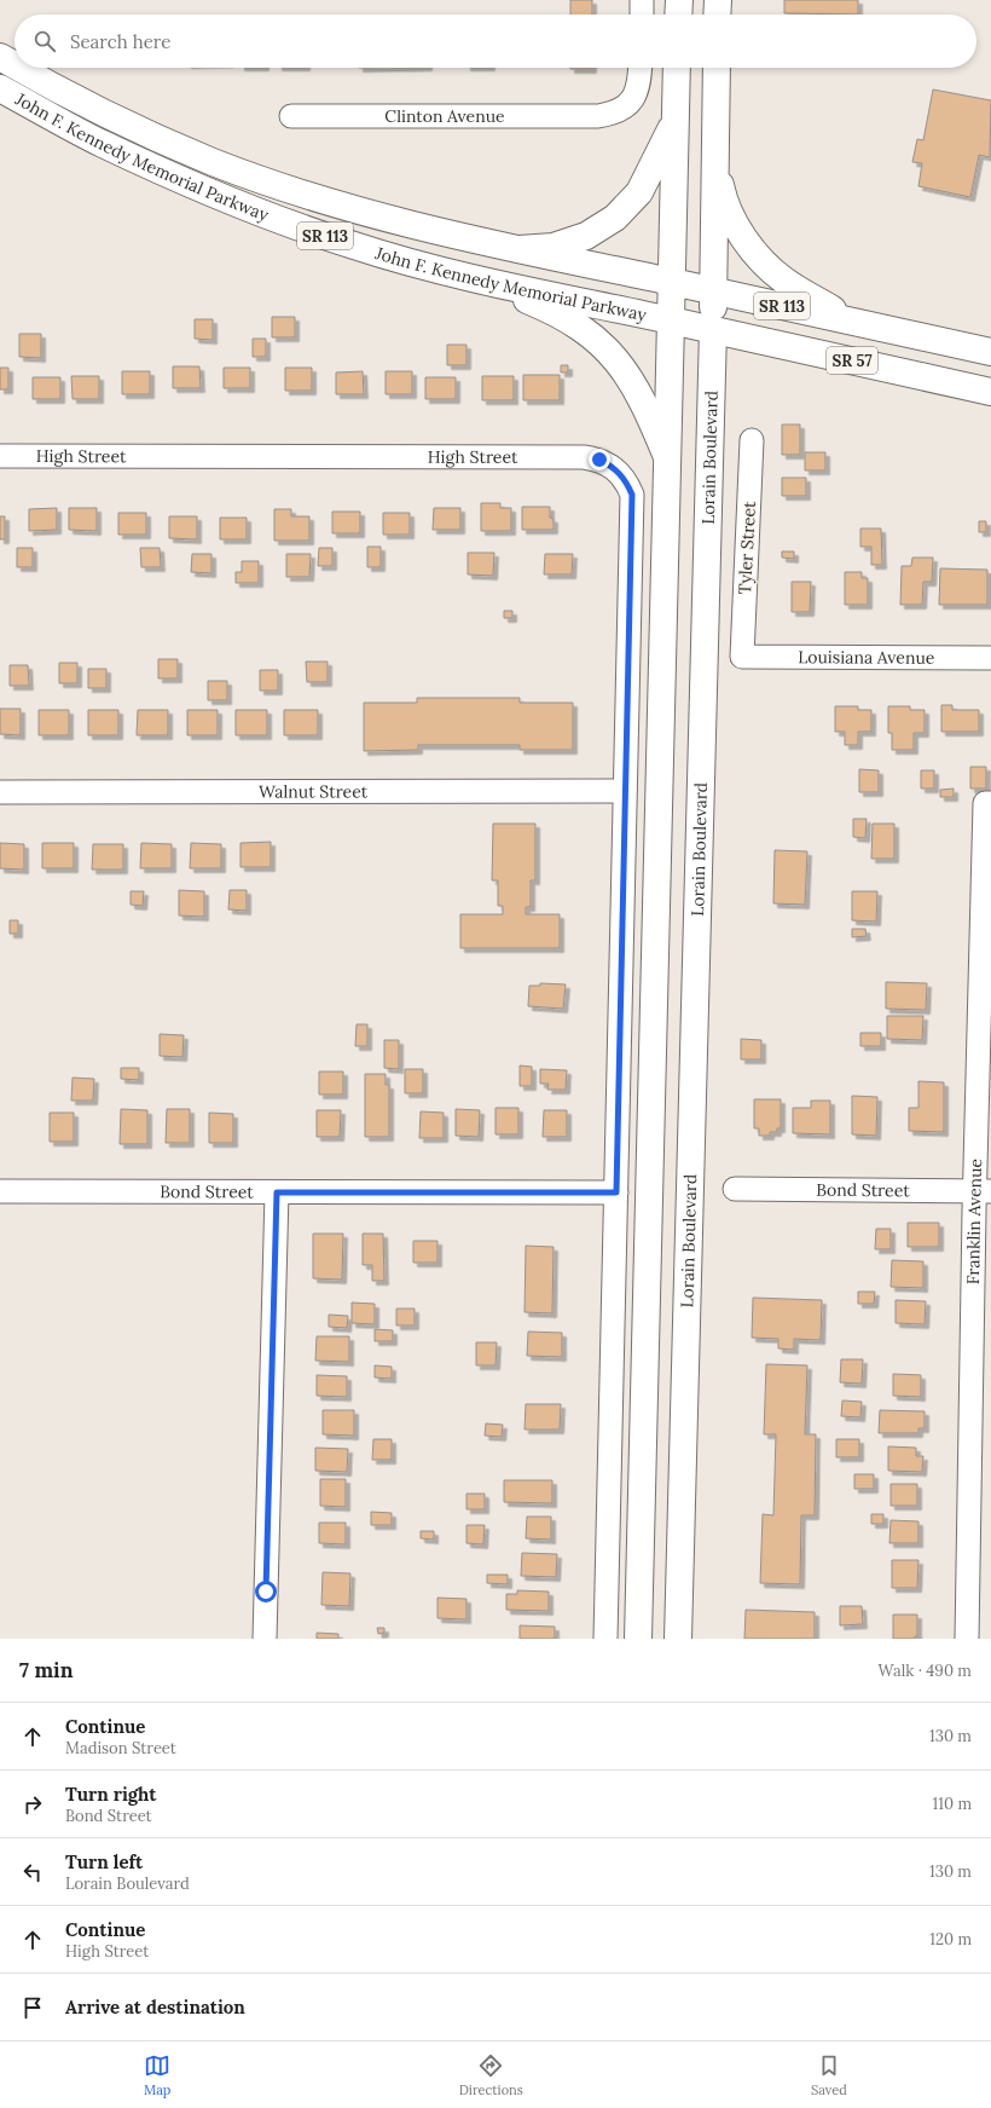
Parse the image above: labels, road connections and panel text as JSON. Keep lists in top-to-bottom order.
{
  "streets": {
    "main road": [
      "John F. Kennedy Memorial Parkway",
      "SR 113",
      "SR 57",
      "Lorain Boulevard"
    ],
    "street": [
      "Clinton Avenue",
      "High Street",
      "Tyler Street",
      "Louisiana Avenue",
      "Walnut Street",
      "Bond Street",
      "Franklin Avenue"
    ]
  },
  "crossings": [
    ["John F. Kennedy Memorial Parkway", "SR 57"],
    ["John F. Kennedy Memorial Parkway", "Lorain Boulevard"],
    ["SR 57", "Lorain Boulevard"],
    ["High Street", "Walnut Street"],
    ["Tyler Street", "Louisiana Avenue"],
    ["Bond Street", "Franklin Avenue"]
  ],
  "page": {
    "search": "Search here",
    "heading": ["7 min", "Walk · 490 m"],
    "list": [
      ["Continue", "Madison Street", "130 m"],
      ["Turn right", "Bond Street", "110 m"],
      ["Turn left", "Lorain Boulevard", "130 m"],
      ["Continue", "High Street", "120 m"],
      "Arrive at destination"
    ],
    "nav": ["Map", "Directions", "Saved"]
  }
}
